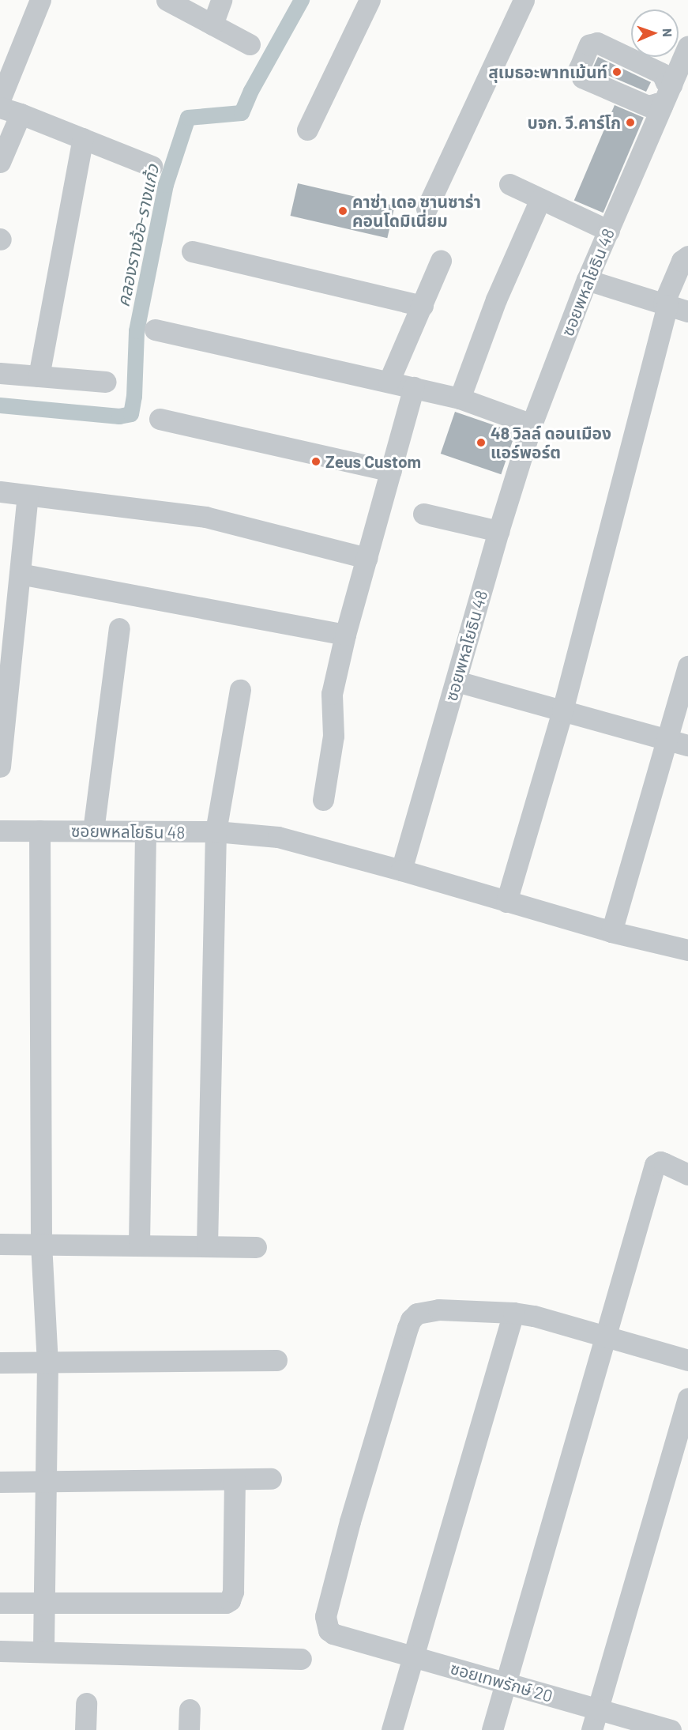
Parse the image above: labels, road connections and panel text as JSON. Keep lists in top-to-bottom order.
{
  "streets": {
    "street": ["ซอยพหลโยธิน 48", "ซอยเทพรักษ์ 20"]
  },
  "water": ["คลองรางอ้อ-รางแก้ว"],
  "places": [
    "สุเมธอะพาทเม้นท์",
    "บจก. วี.คาร์โก",
    "คาซ่า เดอ ซานซาร่า คอนโดมิเนี่ยม",
    "48 วิลล์ ดอนเมือง แอร์พอร์ต",
    "Zeus Custom"
  ],
  "north": "right"
}
